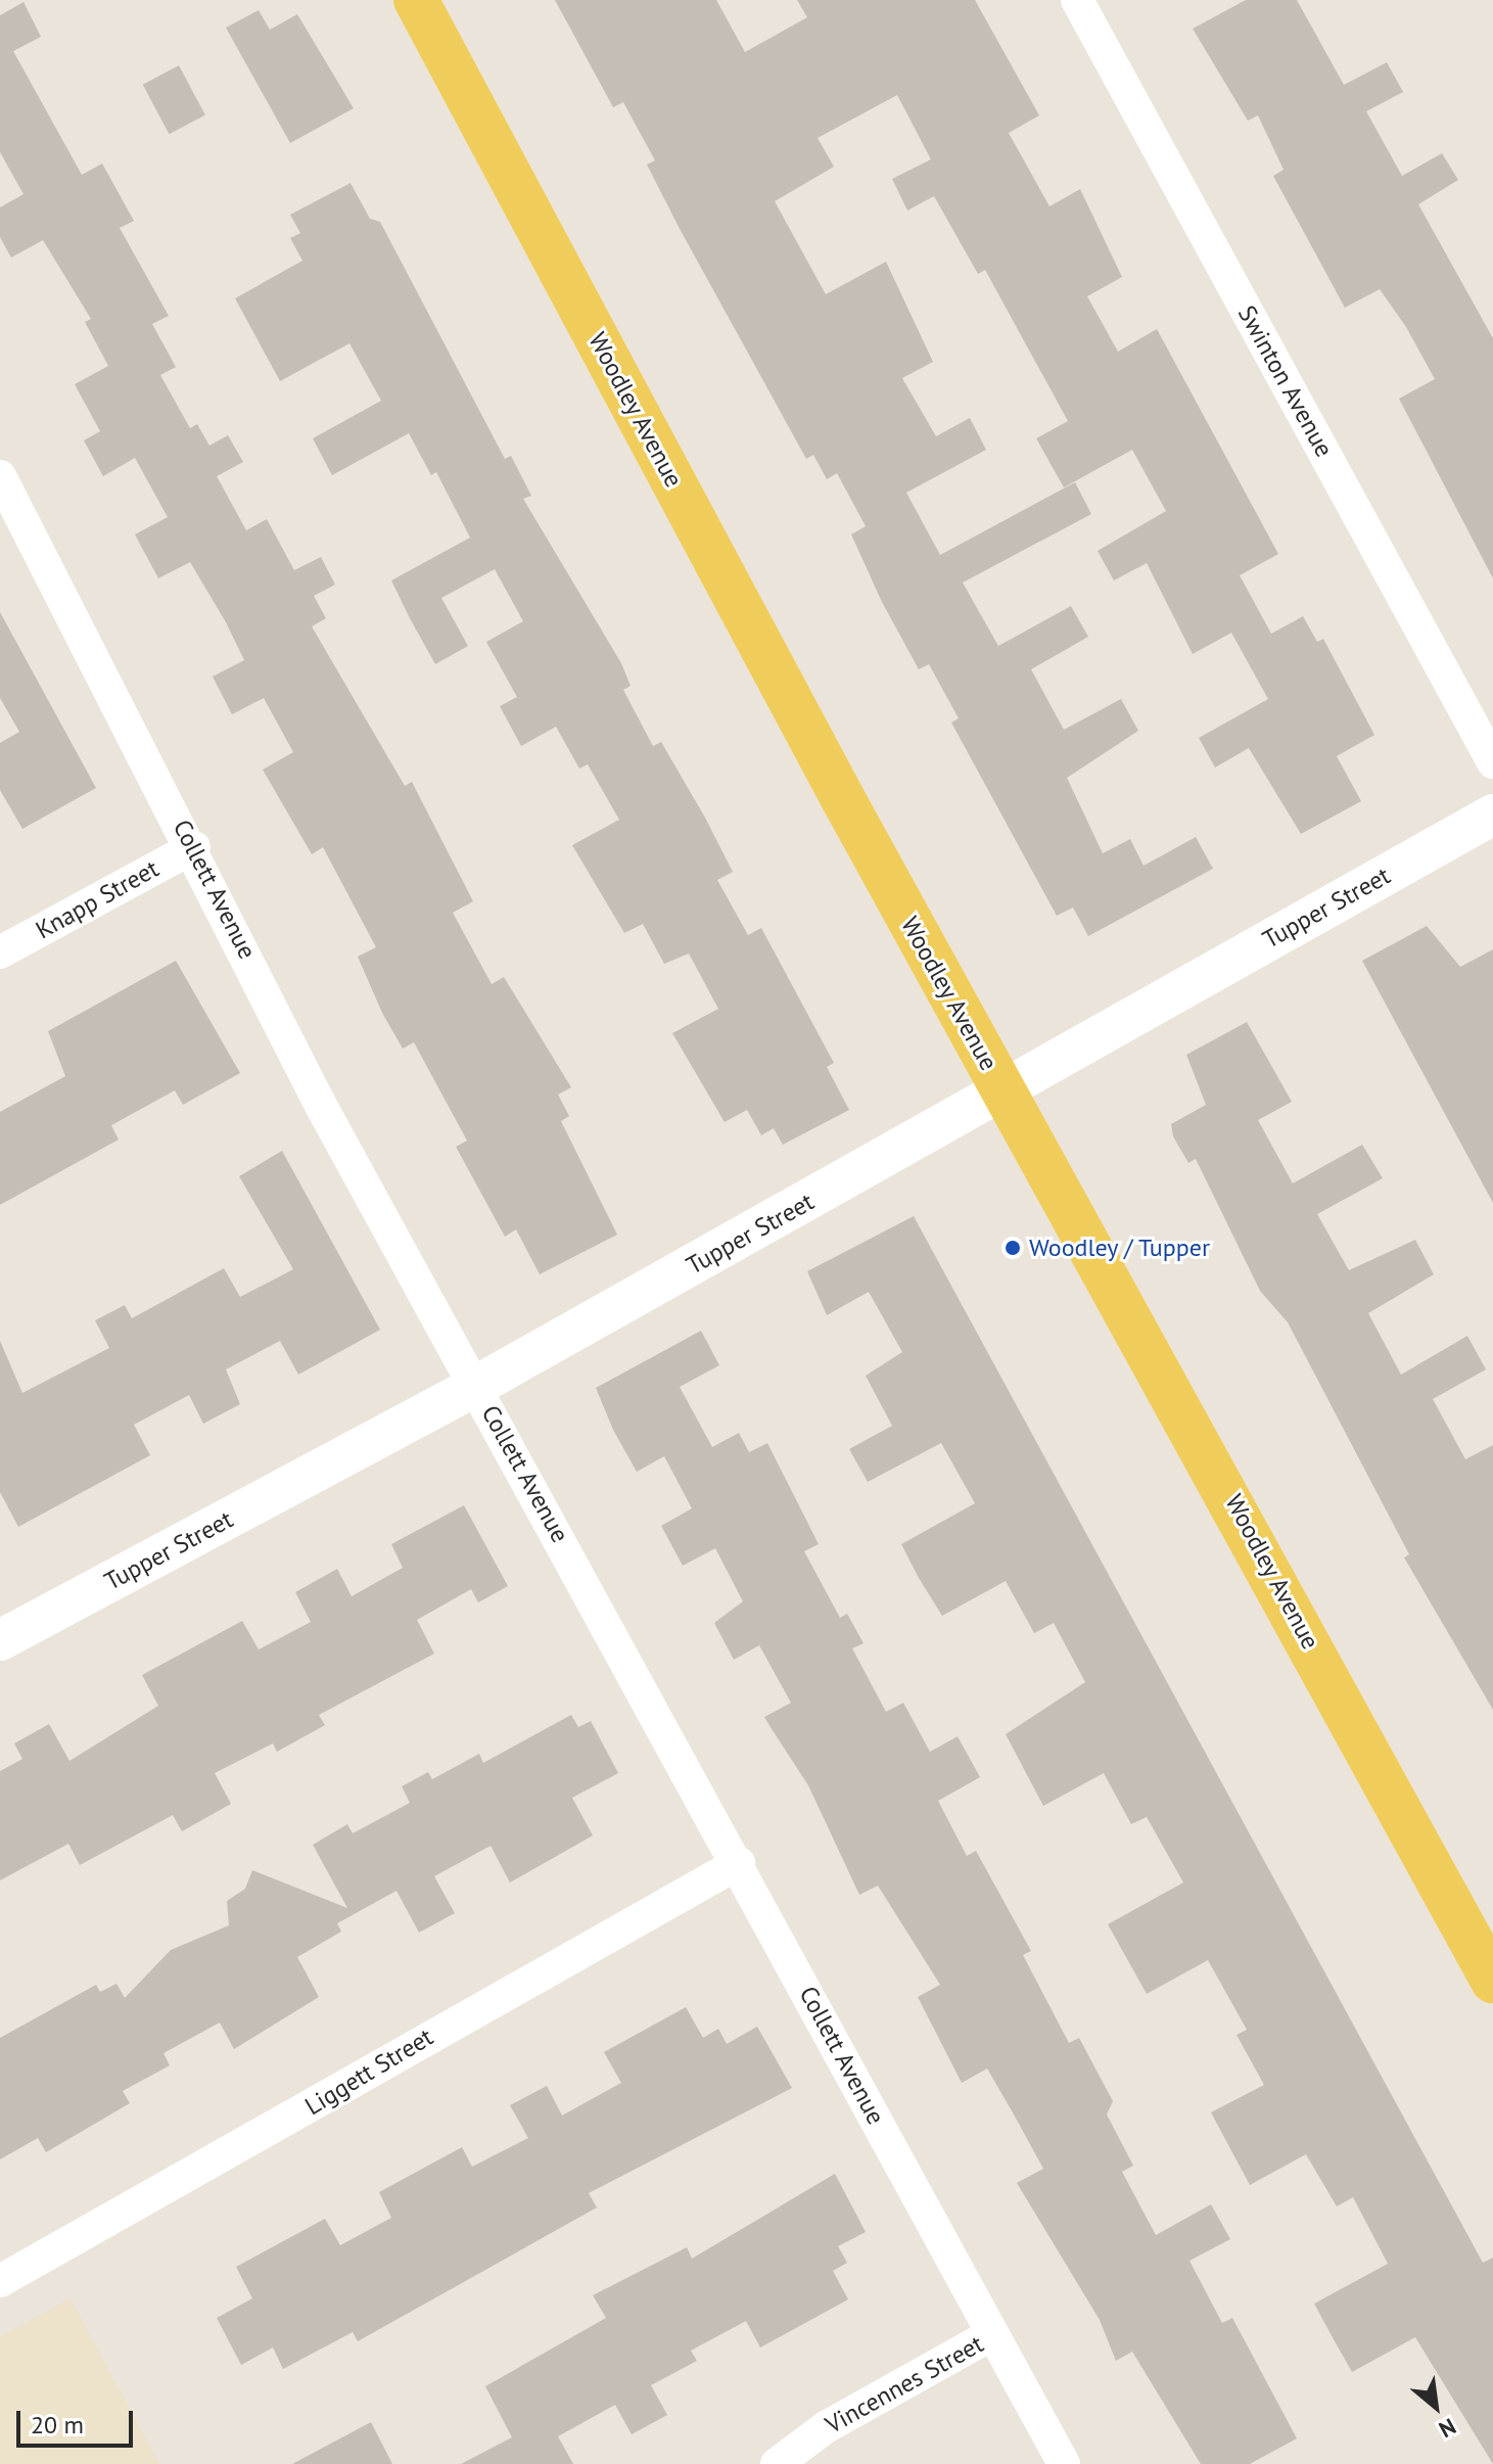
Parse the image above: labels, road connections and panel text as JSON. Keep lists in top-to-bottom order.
{
  "streets": {
    "main road": ["Woodley Avenue"],
    "street": [
      "Swinton Avenue",
      "Collett Avenue",
      "Knapp Street",
      "Tupper Street",
      "Liggett Street",
      "Vincennes Street"
    ]
  },
  "crossings": [
    ["Woodley Avenue", "Tupper Street"],
    ["Collett Avenue", "Knapp Street"],
    ["Collett Avenue", "Tupper Street"],
    ["Collett Avenue", "Liggett Street"],
    ["Collett Avenue", "Vincennes Street"]
  ],
  "places": ["Woodley / Tupper"],
  "scale_bar": "20 m",
  "north": "bottom right"
}
